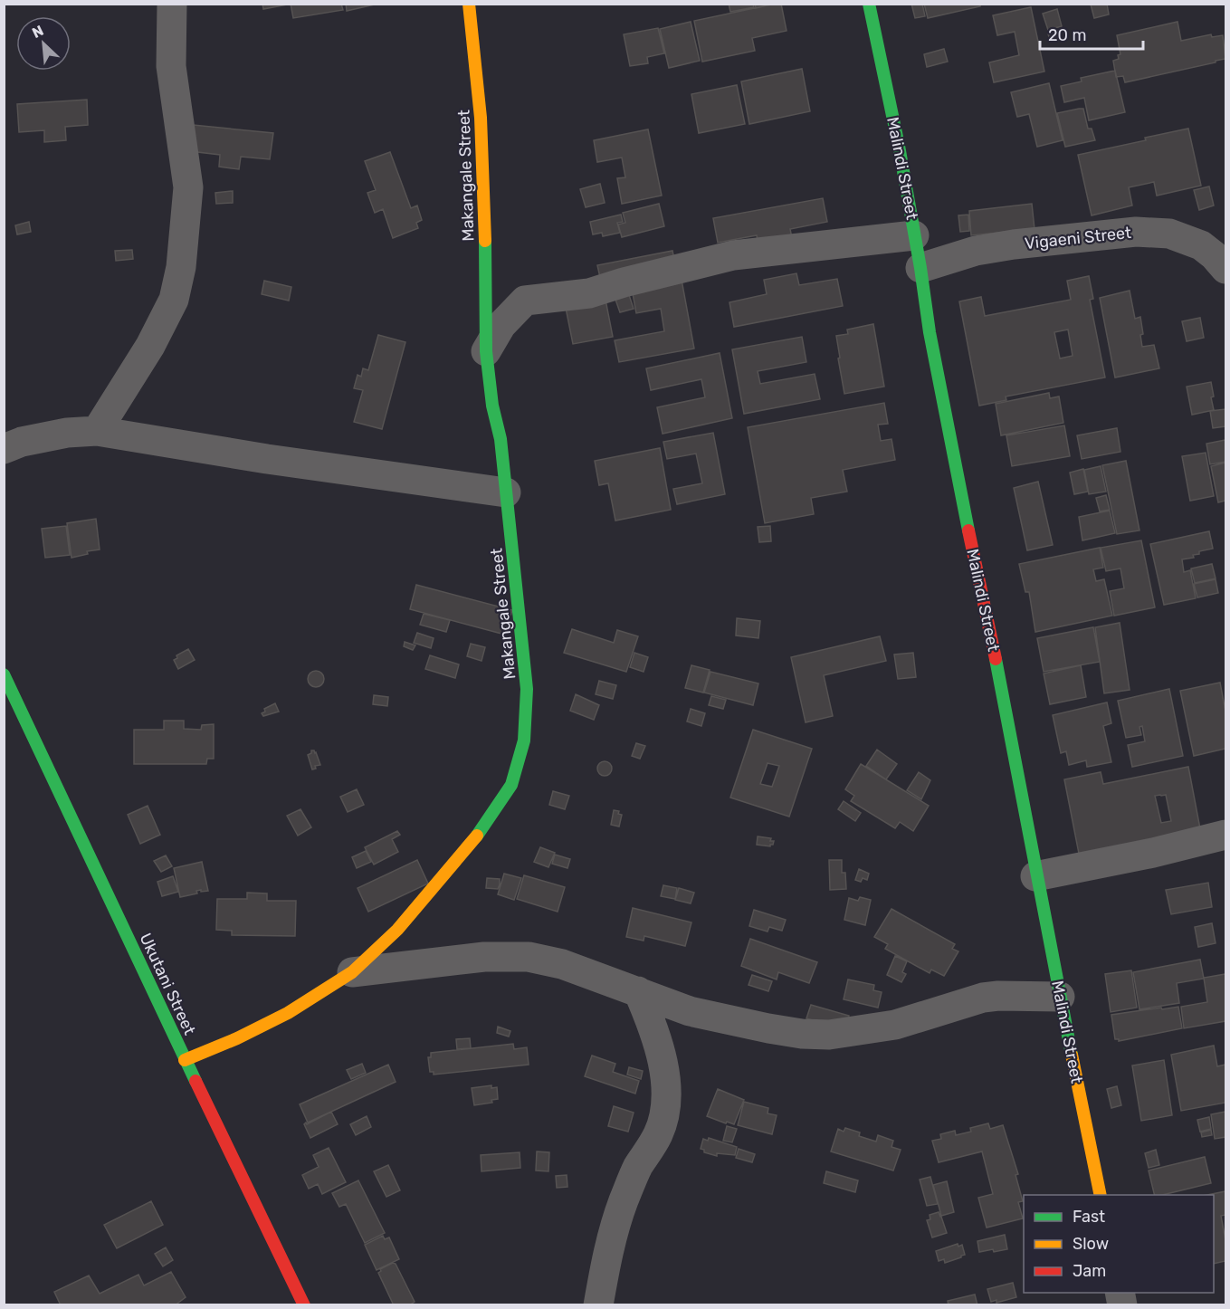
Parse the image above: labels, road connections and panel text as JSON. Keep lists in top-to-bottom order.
{
  "streets": {
    "street": [
      "Malindi Street",
      "Makangale Street",
      "Vigaeni Street",
      "Ukutani Street"
    ]
  },
  "crossings": [
    ["Malindi Street", "Vigaeni Street"],
    ["Makangale Street", "Ukutani Street"]
  ],
  "legend": ["Fast", "Slow", "Jam"],
  "scale_bar": "20 m",
  "north": "top left"
}
